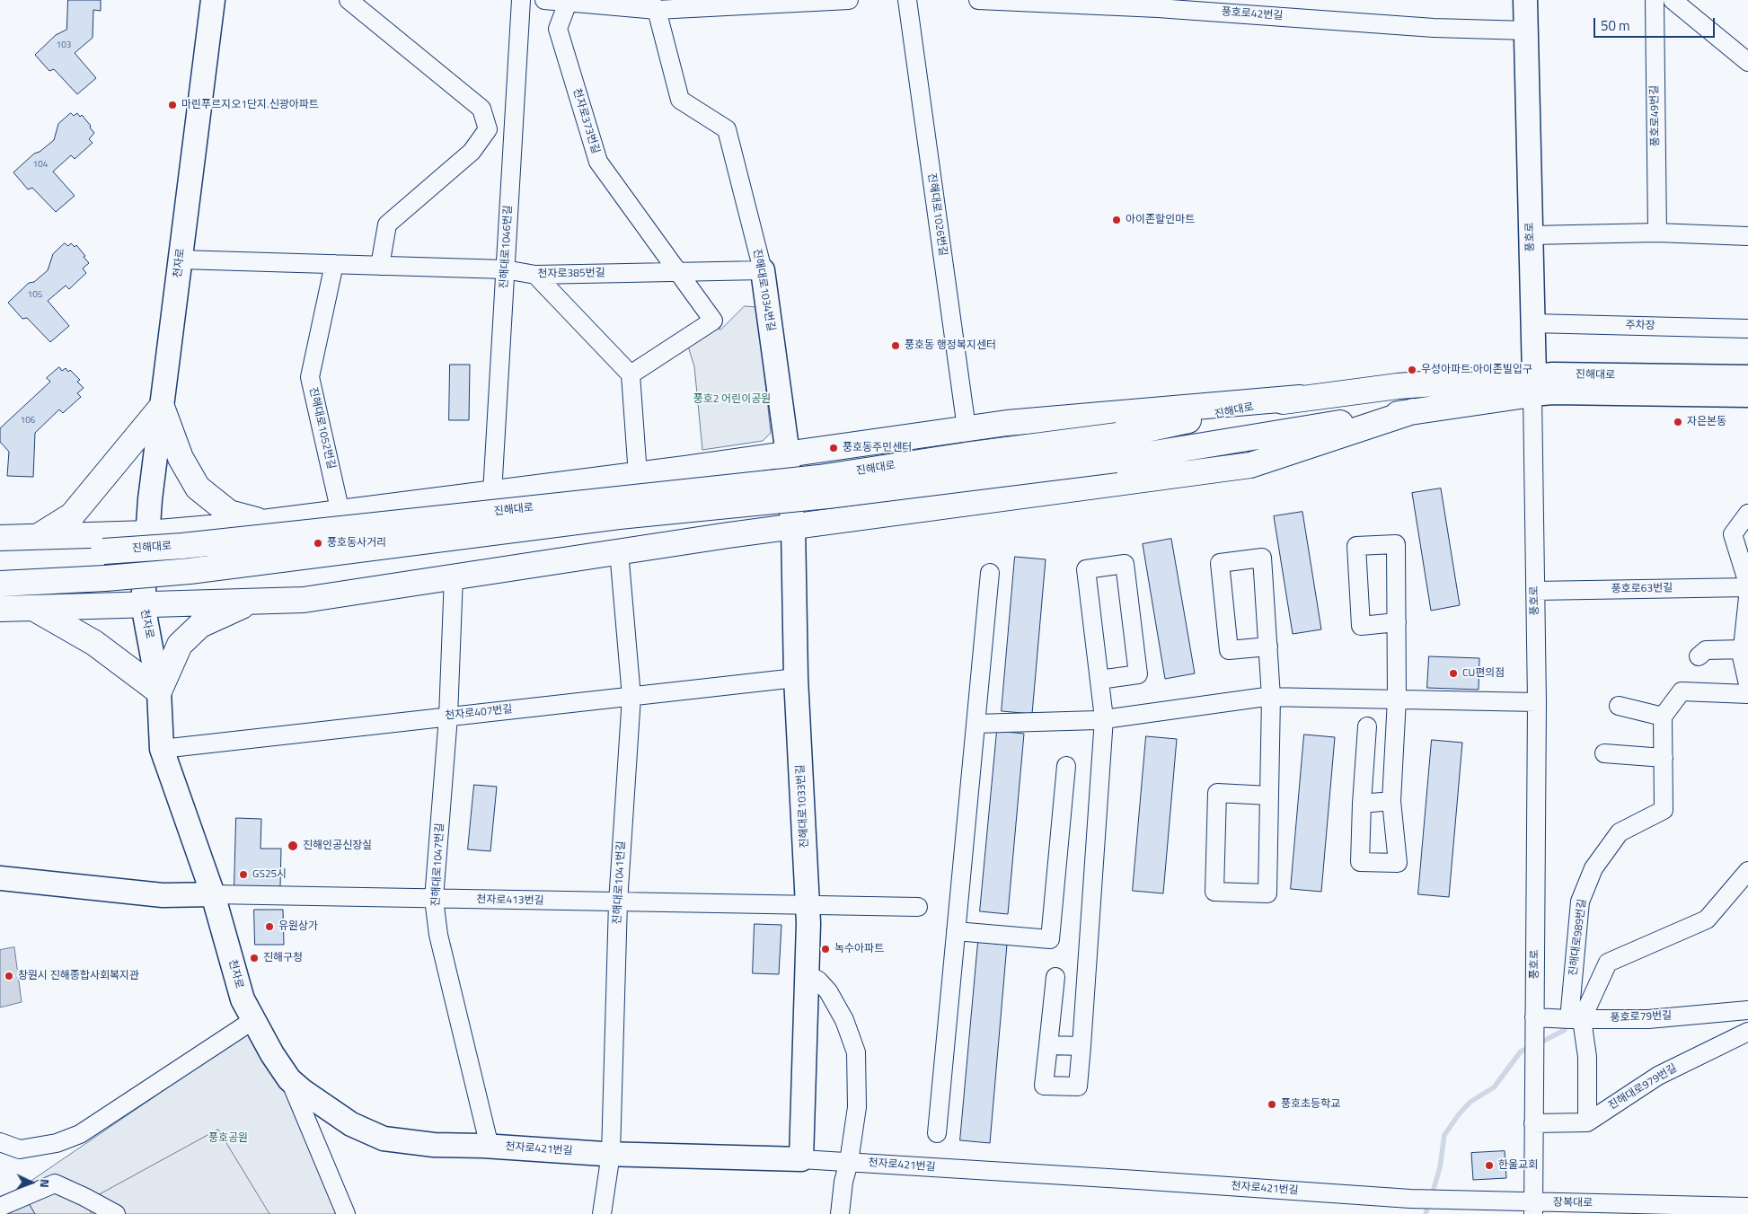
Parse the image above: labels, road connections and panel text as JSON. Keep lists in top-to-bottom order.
{
  "streets": {
    "highway": ["진해대로"],
    "main road": [
      "풍호로",
      "천자로",
      "진해대로1034번길",
      "진해대로1033번길",
      "천자로421번길"
    ],
    "street": [
      "풍호로42번길",
      "풍호로49번길",
      "천자로373번길",
      "진해대로1026번길",
      "진해대로1046번길",
      "천자로385번길",
      "주차장",
      "진해대로1052번길",
      "풍호로63번길",
      "천자로407번길",
      "진해대로1047번길",
      "진해대로1041번길",
      "천자로413번길",
      "진해대로989번길",
      "풍호로79번길",
      "진해대로979번길",
      "장복대로"
    ]
  },
  "crossings": [
    ["풍호로42번길", "풍호로"],
    ["천자로373번길", "천자로385번길"],
    ["풍호로", "주차장"],
    ["풍호로", "진해대로"],
    ["풍호로", "풍호로63번길"],
    ["풍호로", "풍호로79번길"],
    ["풍호로", "천자로421번길"],
    ["풍호로", "장복대로"],
    ["진해대로1046번길", "천자로385번길"],
    ["천자로", "천자로385번길"],
    ["천자로", "천자로407번길"],
    ["천자로", "천자로413번길"],
    ["천자로", "천자로421번길"],
    ["천자로385번길", "진해대로1034번길"],
    ["천자로385번길", "진해대로1052번길"],
    ["진해대로1034번길", "진해대로1033번길"],
    ["천자로407번길", "진해대로1033번길"],
    ["천자로407번길", "진해대로1047번길"],
    ["천자로407번길", "진해대로1041번길"],
    ["진해대로1033번길", "천자로413번길"],
    ["진해대로1033번길", "천자로421번길"],
    ["진해대로1047번길", "천자로413번길"],
    ["진해대로1047번길", "천자로421번길"],
    ["진해대로1041번길", "천자로413번길"],
    ["진해대로1041번길", "천자로421번길"],
    ["진해대로989번길", "풍호로79번길"],
    ["천자로421번길", "장복대로"]
  ],
  "parks": ["풍호2 어린이공원", "풍호공원"],
  "places": [
    "마린푸르지오1단지.신광아파트",
    "아이존할인마트",
    "풍호동 행정복지센터",
    "우성아파트.아이존빌입구",
    "자은본동",
    "풍호동주민센터",
    "풍호동사거리",
    "CU편의점",
    "진해인공신장실",
    "GS25시",
    "유원상가",
    "녹수아파트",
    "진해구청",
    "창원시 진해종합사회복지관",
    "풍호초등학교",
    "한울교회"
  ],
  "house_numbers": [
    "103",
    "104",
    "105",
    "106"
  ],
  "scale_bar": "50 m",
  "north": "right"
}
